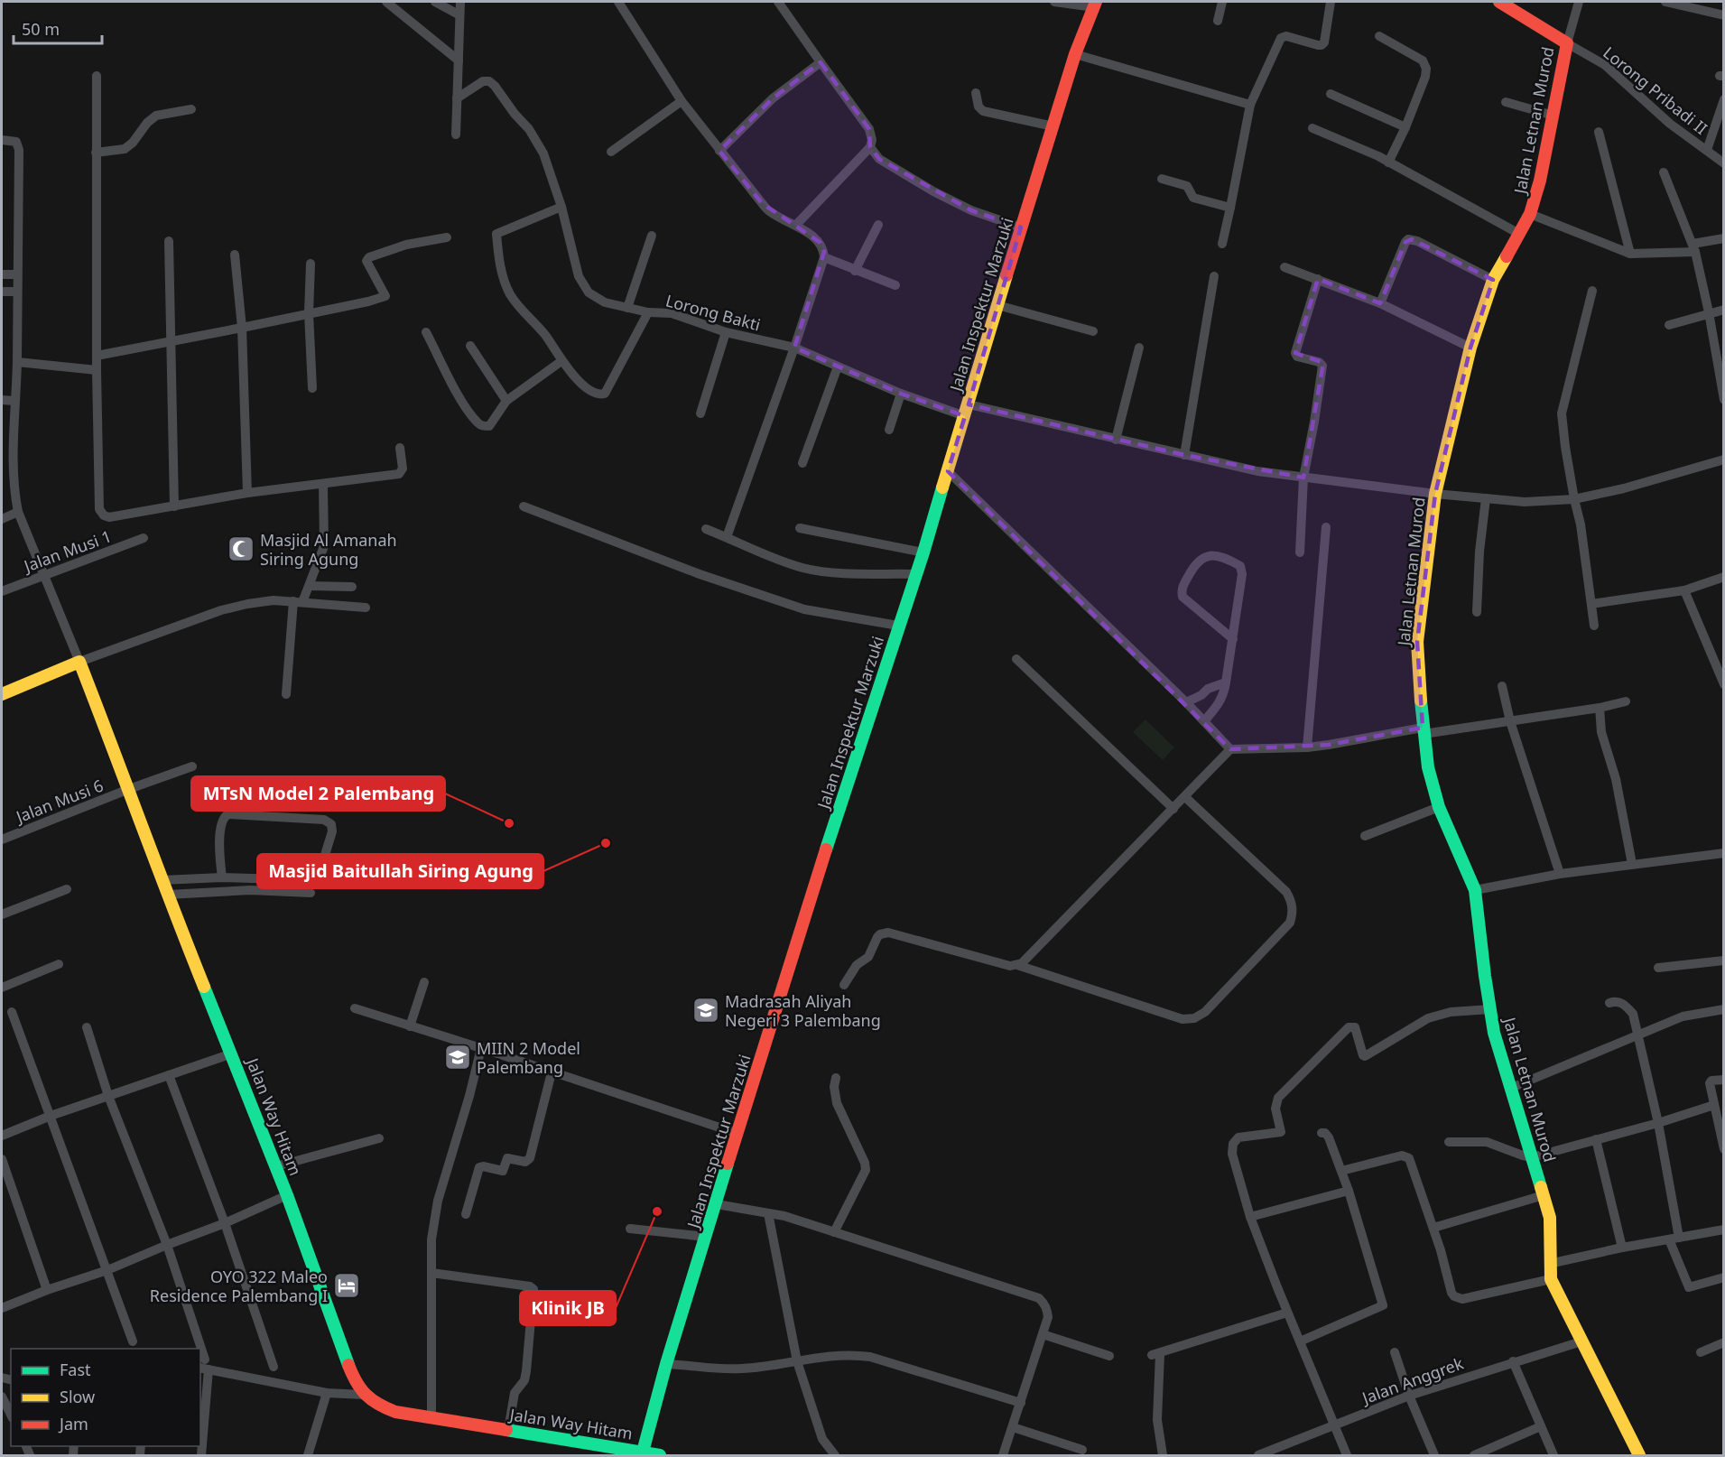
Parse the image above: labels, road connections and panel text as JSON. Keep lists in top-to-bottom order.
{
  "streets": {
    "street": [
      "Lorong Pribadi II",
      "Jalan Letnan Murod",
      "Jalan Inspektur Marzuki",
      "Lorong Bakti",
      "Jalan Musi 1",
      "Jalan Musi 6",
      "Jalan Way Hitam",
      "Jalan Anggrek"
    ]
  },
  "crossings": [
    ["Lorong Pribadi II", "Jalan Letnan Murod"],
    ["Jalan Letnan Murod", "Lorong Bakti"],
    ["Jalan Letnan Murod", "Jalan Anggrek"],
    ["Jalan Inspektur Marzuki", "Lorong Bakti"],
    ["Jalan Inspektur Marzuki", "Jalan Way Hitam"],
    ["Jalan Musi 6", "Jalan Way Hitam"]
  ],
  "places": {
    "mosque": ["Masjid Al Amanah Siring Agung"],
    "other": ["MTsN Model 2 Palembang", "Masjid Baitullah Siring Agung", "Klinik JB"],
    "school or university": ["Madrasah Aliyah Negeri 3 Palembang", "MIIN 2 Model Palembang"],
    "hotel": ["OYO 322 Maleo Residence Palembang I"]
  },
  "legend": ["Fast", "Slow", "Jam"],
  "scale_bar": "50 m"
}
